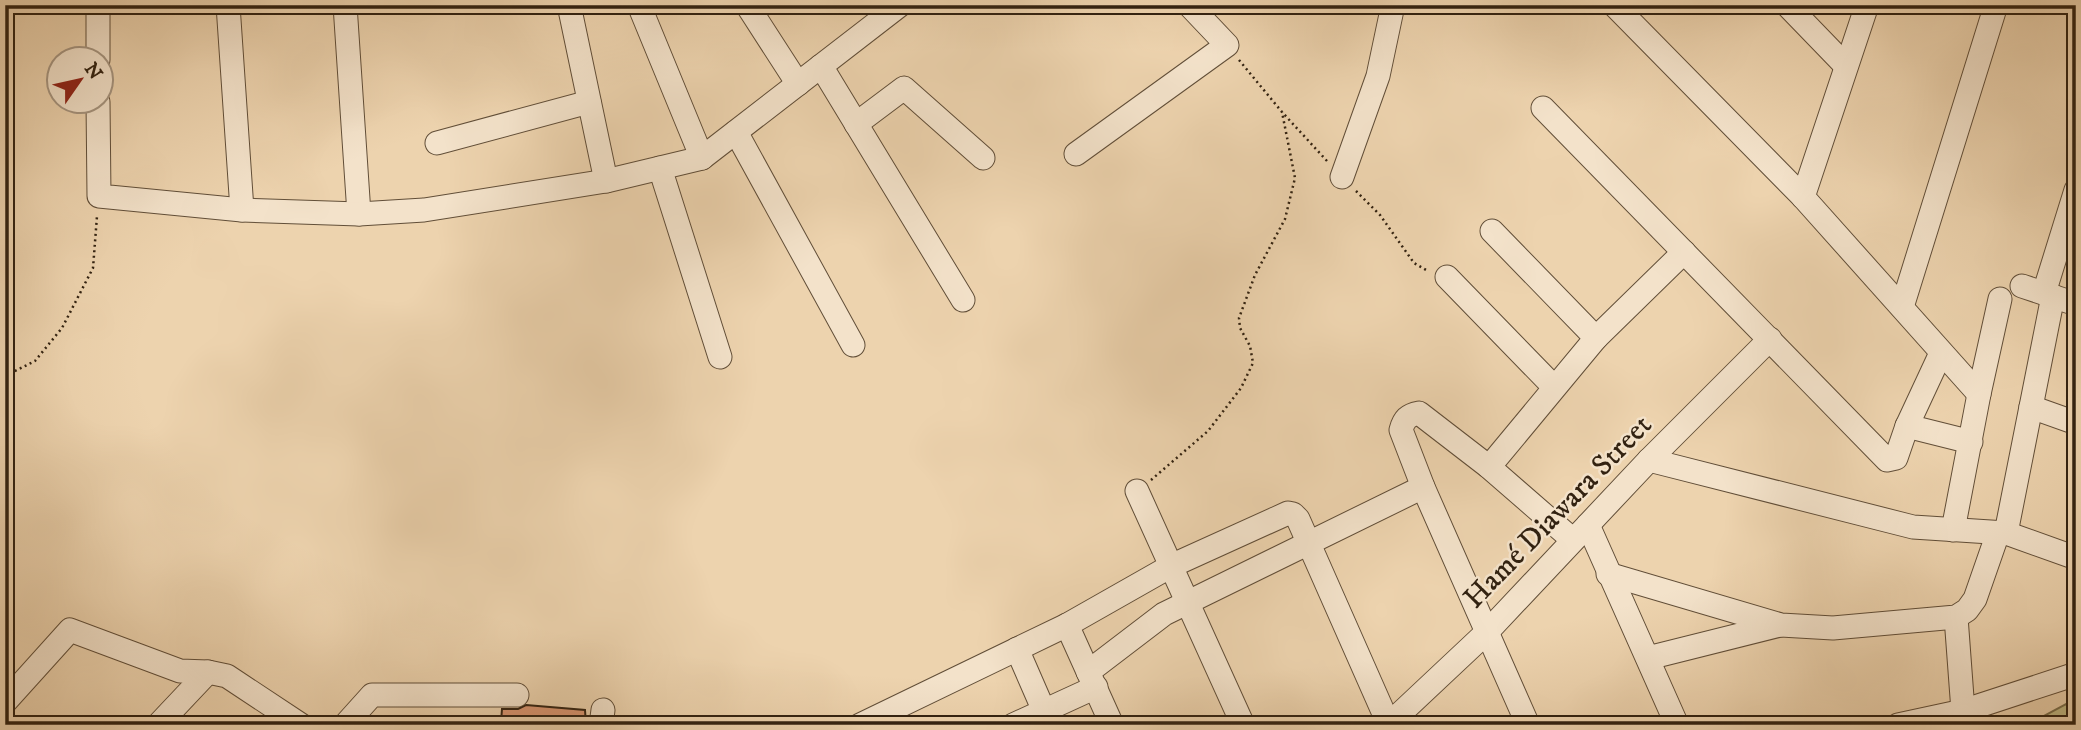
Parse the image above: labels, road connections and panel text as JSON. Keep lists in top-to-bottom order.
{
  "streets": {
    "street": ["Hamé Diawara Street"]
  },
  "north": "top right"
}
